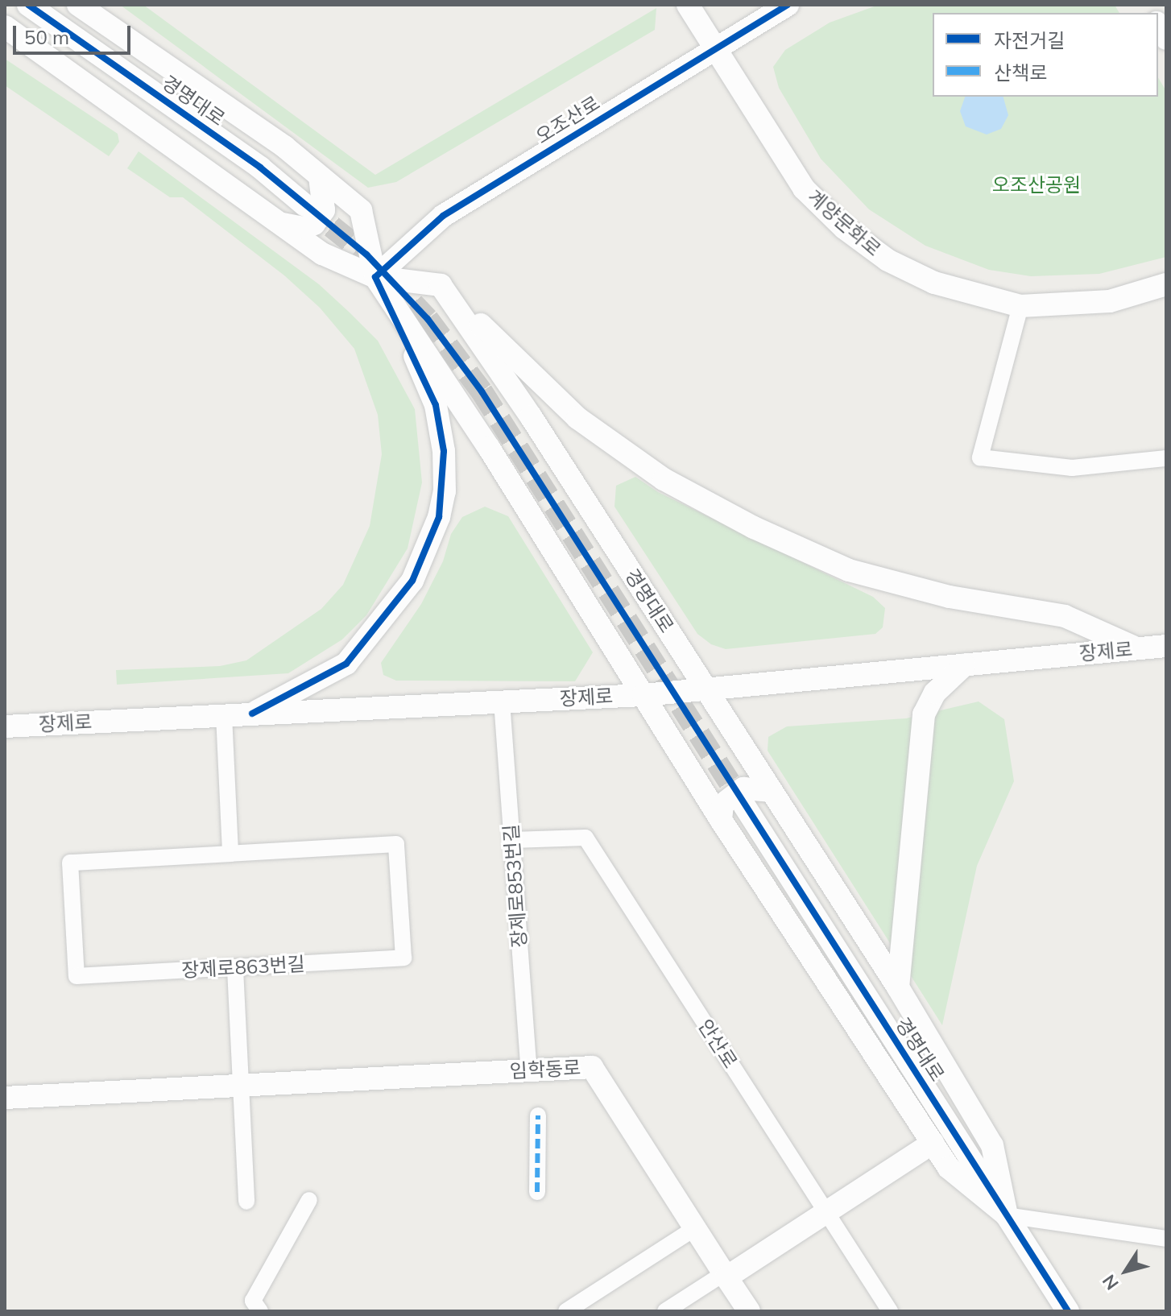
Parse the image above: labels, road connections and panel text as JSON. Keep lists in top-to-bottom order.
{
  "streets": {
    "street": [
      "경명대로",
      "오조산로",
      "계양문화로",
      "장제로",
      "장제로853번길",
      "장제로863번길",
      "안산로",
      "임학동로"
    ]
  },
  "crossings": [
    ["경명대로", "오조산로"],
    ["경명대로", "장제로"],
    ["오조산로", "계양문화로"],
    ["장제로", "장제로853번길"],
    ["장제로853번길", "안산로"],
    ["장제로853번길", "임학동로"]
  ],
  "parks": ["오조산공원"],
  "legend": ["자전거길", "산책로"],
  "scale_bar": "50 m",
  "north": "bottom left"
}
